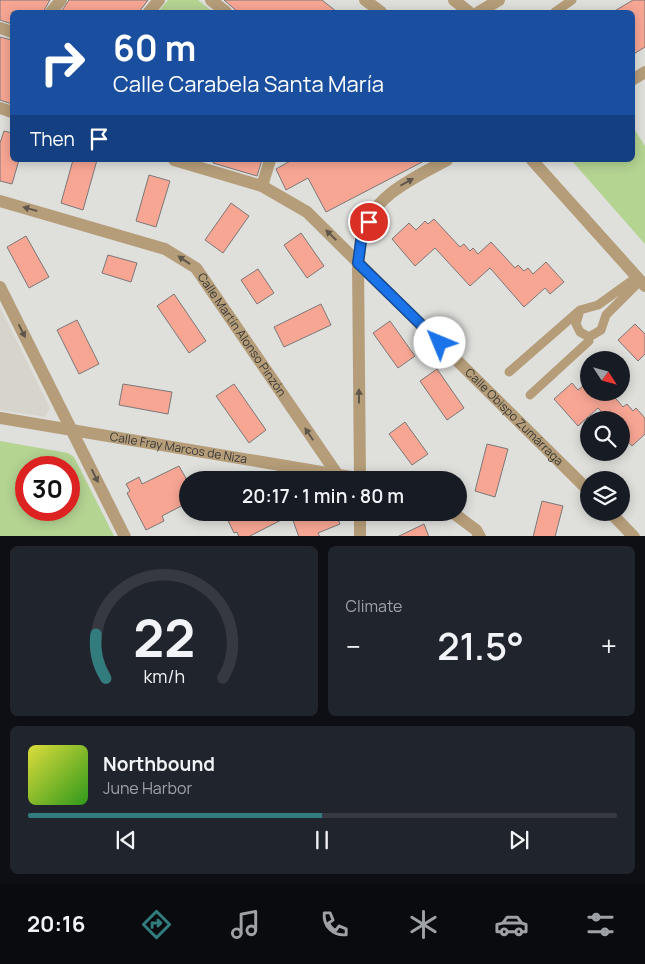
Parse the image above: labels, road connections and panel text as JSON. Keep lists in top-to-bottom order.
{
  "streets": {
    "street": ["Calle Martín Alonso Pinzón", "Calle Obispo Zumárraga", "Calle Fray Marcos de Niza"]
  },
  "one_way": ["Calle Martín Alonso Pinzón"],
  "north": "bottom right",
  "page": {
    "turn": ["60 m", "Calle Carabela Santa María"],
    "then": "Then",
    "limit": "30",
    "trip": "20:17 · 1 min · 80 m",
    "tile": "Climate",
    "heat": ["−", "21.5°", "+"],
    "song": ["Northbound", "June Harbor"],
    "tabs": "20:16",
    "gauge": ["22", "km/h"]
  }
}
